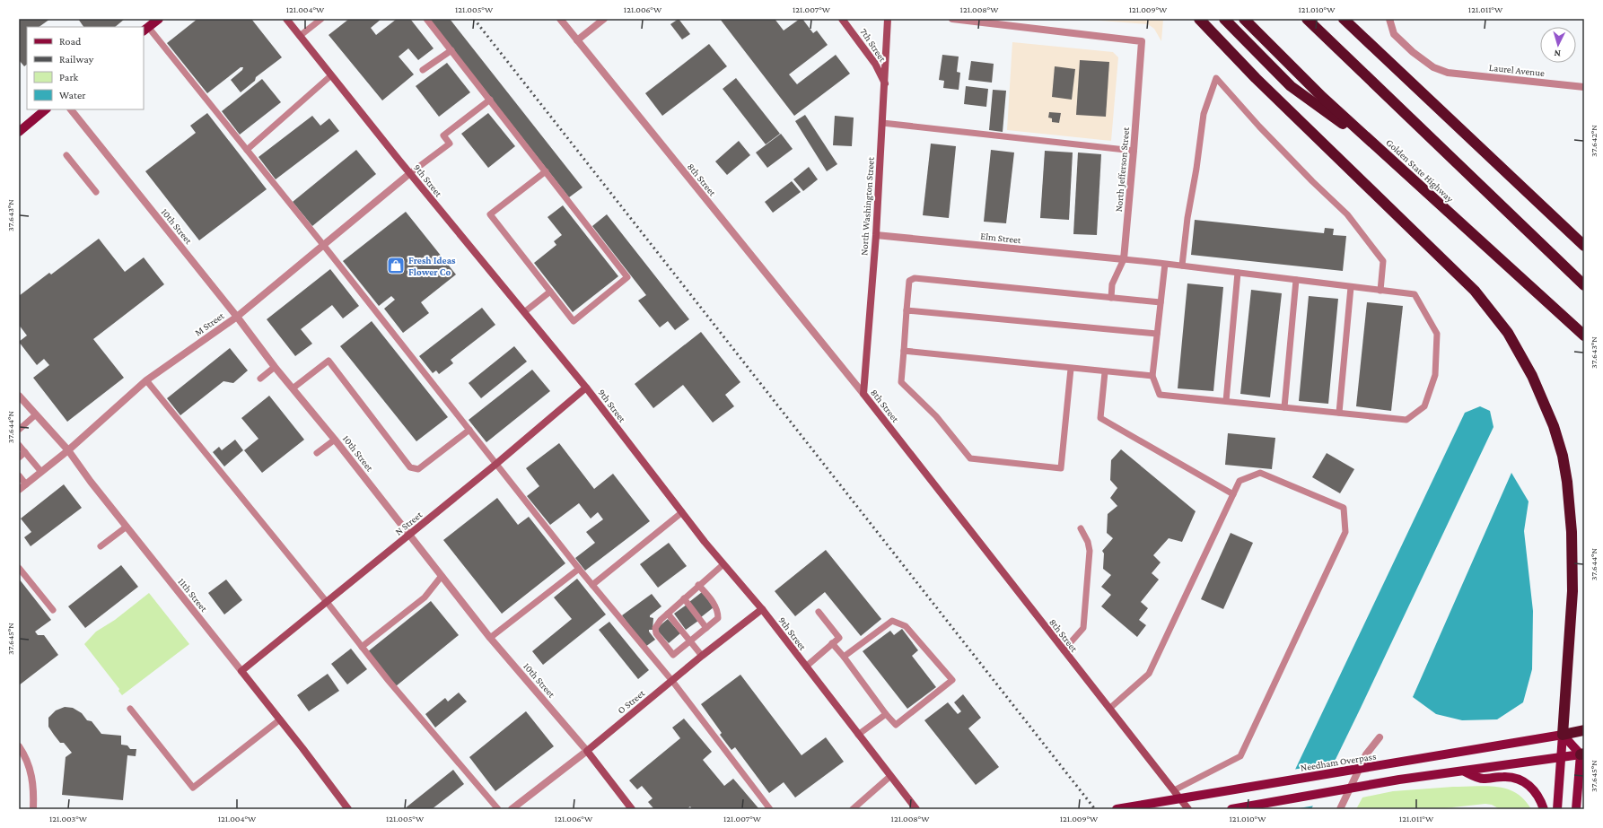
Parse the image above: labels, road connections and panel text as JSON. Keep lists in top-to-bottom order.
{
  "streets": {
    "highway": ["Golden State Highway"],
    "main road": ["Needham Overpass"],
    "street": [
      "7th Street",
      "Laurel Avenue",
      "North Jefferson Street",
      "8th Street",
      "9th Street",
      "North Washington Street",
      "10th Street",
      "Elm Street",
      "M Street",
      "N Street",
      "11th Street",
      "O Street"
    ]
  },
  "crossings": [
    ["7th Street", "North Washington Street"],
    ["North Jefferson Street", "Elm Street"],
    ["8th Street", "North Washington Street"],
    ["9th Street", "M Street"],
    ["9th Street", "N Street"],
    ["9th Street", "O Street"],
    ["North Washington Street", "Elm Street"],
    ["10th Street", "M Street"],
    ["10th Street", "N Street"],
    ["10th Street", "O Street"],
    ["M Street", "11th Street"],
    ["N Street", "11th Street"]
  ],
  "places": {
    "shop": ["Fresh Ideas Flower Co"]
  },
  "legend": [
    "Road",
    "Railway",
    "Park",
    "Water"
  ],
  "north": "bottom",
  "coordinates": [
    "121.004°W",
    "121.005°W",
    "121.006°W",
    "121.007°W",
    "121.008°W",
    "121.009°W",
    "121.010°W",
    "121.011°W",
    "37.642°N",
    "37.643°N",
    "37.644°N",
    "37.645°N",
    "121.003°W"
  ]
}
